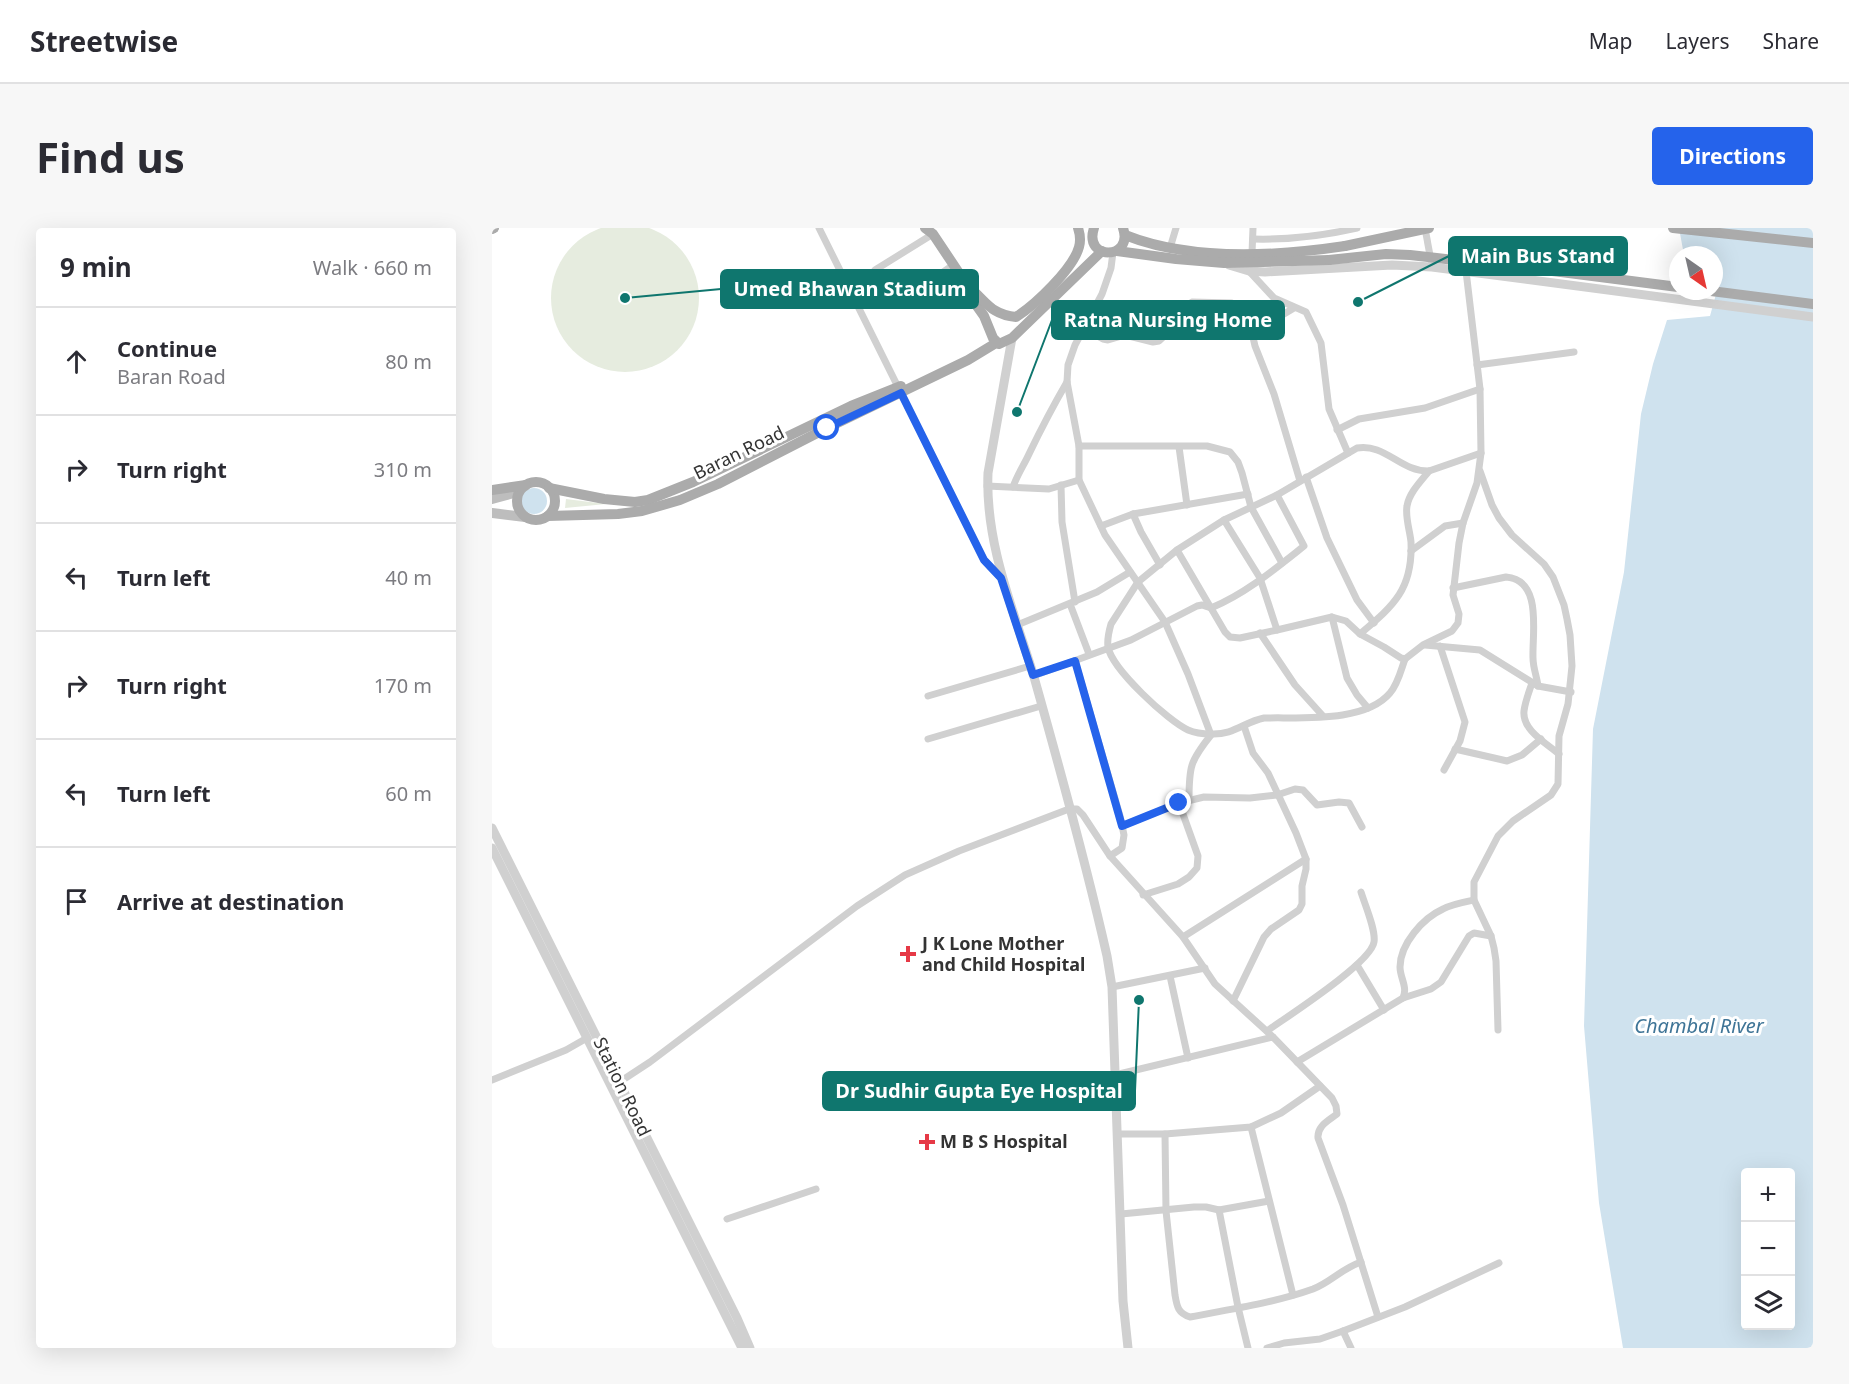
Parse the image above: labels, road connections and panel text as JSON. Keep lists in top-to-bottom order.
{
  "streets": {
    "main road": ["Baran Road"],
    "street": ["Station Road"]
  },
  "water": ["Chambal River"],
  "places": {
    "other": [
      "Umed Bhawan Stadium",
      "Main Bus Stand",
      "Ratna Nursing Home",
      "Dr Sudhir Gupta Eye Hospital"
    ],
    "health": ["J K Lone Mother and Child Hospital", "M B S Hospital"]
  },
  "north": "bottom right",
  "page": {
    "header": "Streetwise",
    "nav": ["Map", "Layers", "Share"],
    "buttons": "Directions",
    "title": "Find us",
    "heading": ["9 min", "Walk · 660 m"],
    "list": [
      ["Continue", "Baran Road", "80 m"],
      ["Turn right", "310 m"],
      ["Turn left", "40 m"],
      ["Turn right", "170 m"],
      ["Turn left", "60 m"],
      "Arrive at destination"
    ],
    "map_buttons": ["+", "−"]
  }
}
